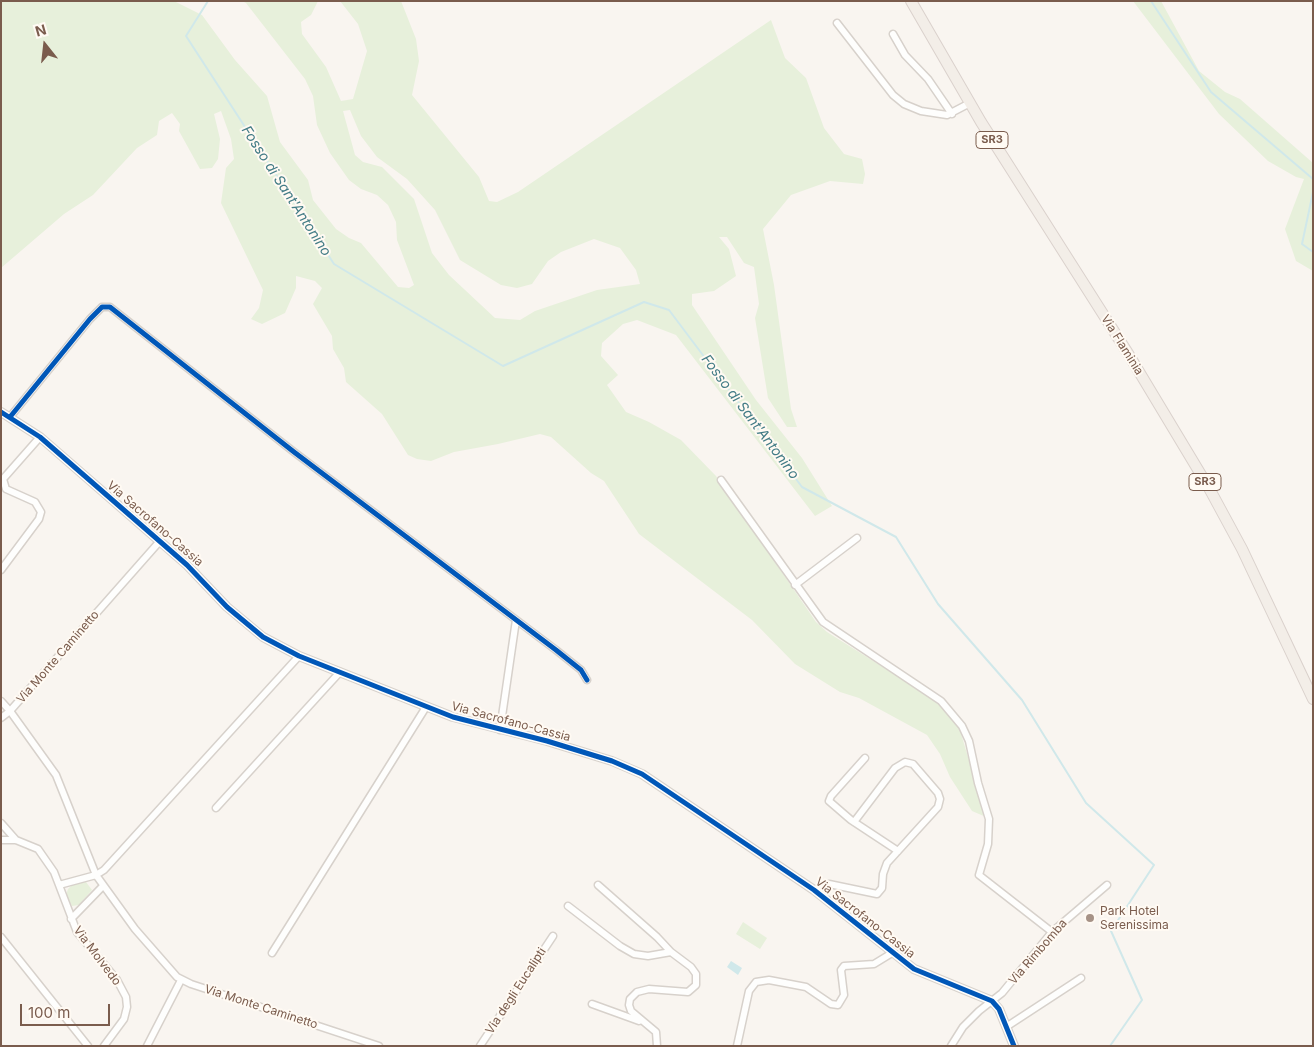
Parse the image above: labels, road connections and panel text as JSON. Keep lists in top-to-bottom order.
{
  "streets": {
    "main road": ["SR3", "Via Flaminia"],
    "street": [
      "Via Sacrofano-Cassia",
      "Via Monte Caminetto",
      "Via Rimbomba",
      "Via Molvedo",
      "Via degli Eucalipti"
    ]
  },
  "crossings": [
    ["Via Sacrofano-Cassia", "Via Monte Caminetto"],
    ["Via Sacrofano-Cassia", "Via Rimbomba"],
    ["Via Monte Caminetto", "Via Molvedo"]
  ],
  "water": ["Fosso di Sant'Antonino"],
  "places": ["Park Hotel Serenissima"],
  "scale_bar": "100 m",
  "north": "top"
}
